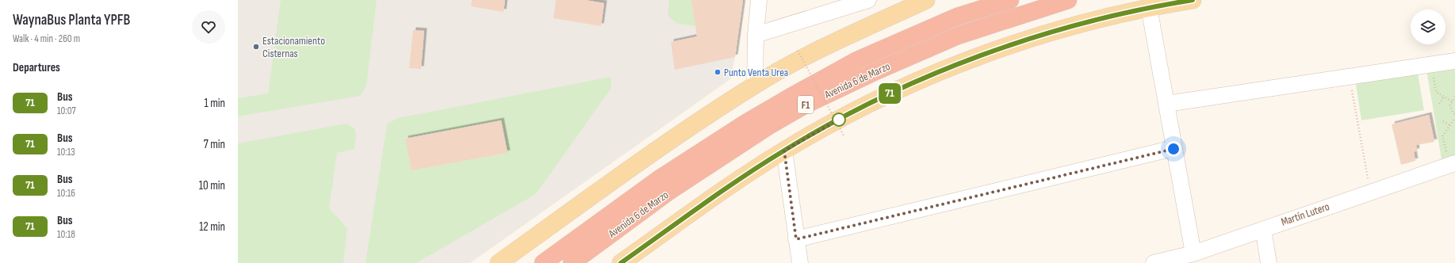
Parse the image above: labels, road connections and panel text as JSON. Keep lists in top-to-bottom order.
{
  "streets": {
    "highway": ["Avenida 6 de Marzo", "F1"],
    "street": ["Martín Lutero"]
  },
  "places": ["Estacionamiento Cisternas", "Punto Venta Urea"],
  "lines": ["bus line 71"],
  "page": {
    "heading": [
      ["WaynaBus Planta YPFB", "Walk · 4 min · 260 m"],
      "Departures"
    ],
    "on_map": "71",
    "list": [
      {
        "mark": "71",
        "name": "Bus",
        "note": "10:07",
        "value": "1 min"
      },
      {
        "mark": "71",
        "name": "Bus",
        "note": "10:13",
        "value": "7 min"
      },
      {
        "mark": "71",
        "name": "Bus",
        "note": "10:16",
        "value": "10 min"
      },
      {
        "mark": "71",
        "name": "Bus",
        "note": "10:18",
        "value": "12 min"
      }
    ]
  }
}
